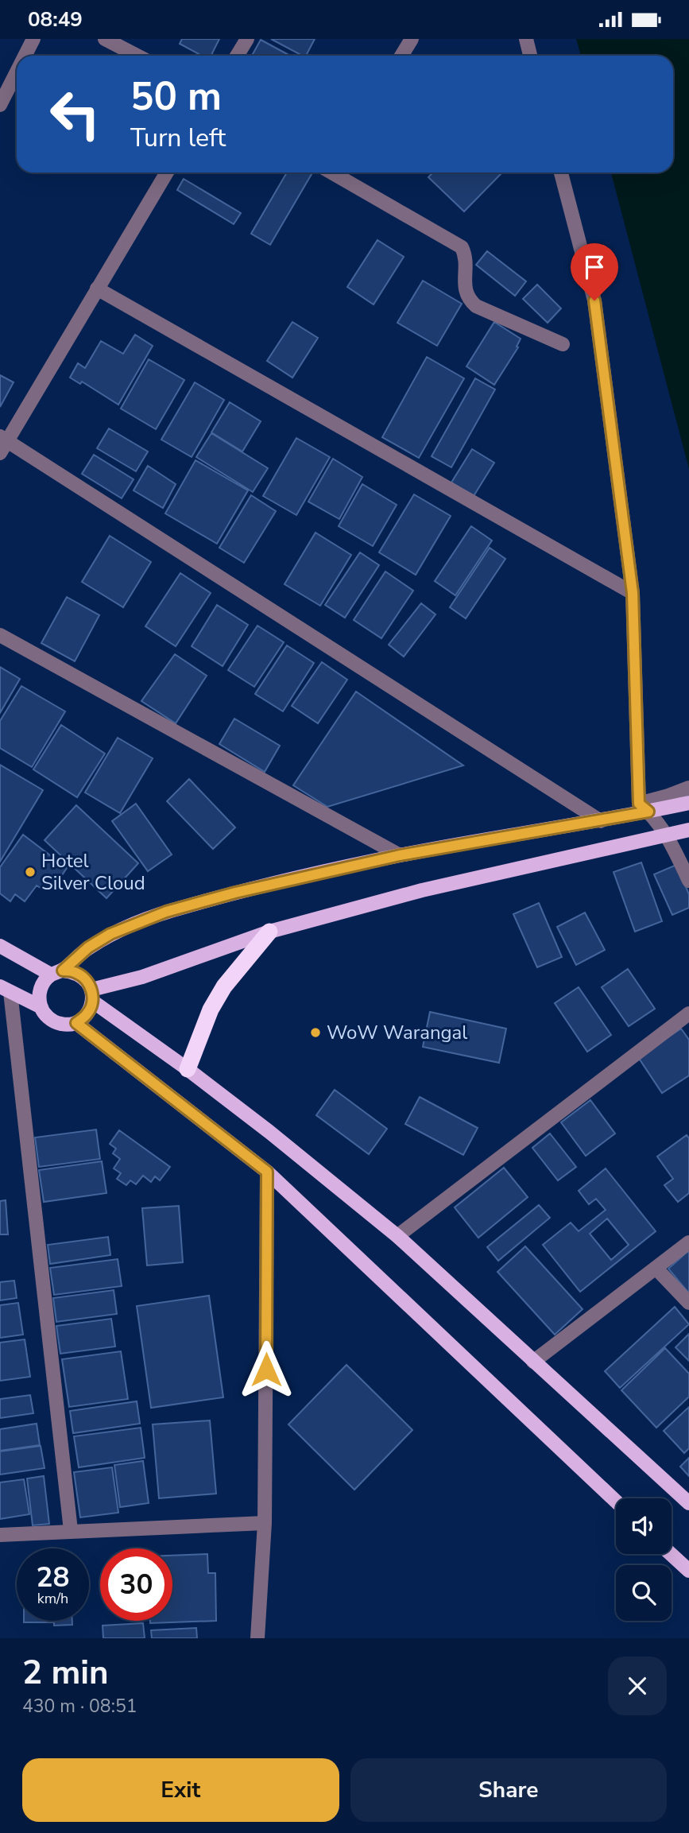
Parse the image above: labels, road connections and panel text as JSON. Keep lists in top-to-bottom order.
{
  "places": ["Hotel Silver Cloud", "WoW Warangal"],
  "page": {
    "status": "08:49",
    "turn": ["50 m", "Turn left"],
    "speed": "28 km/h",
    "limit": "30",
    "heading": ["2 min", "430 m · 08:51"],
    "buttons": ["Exit", "Share"]
  }
}
